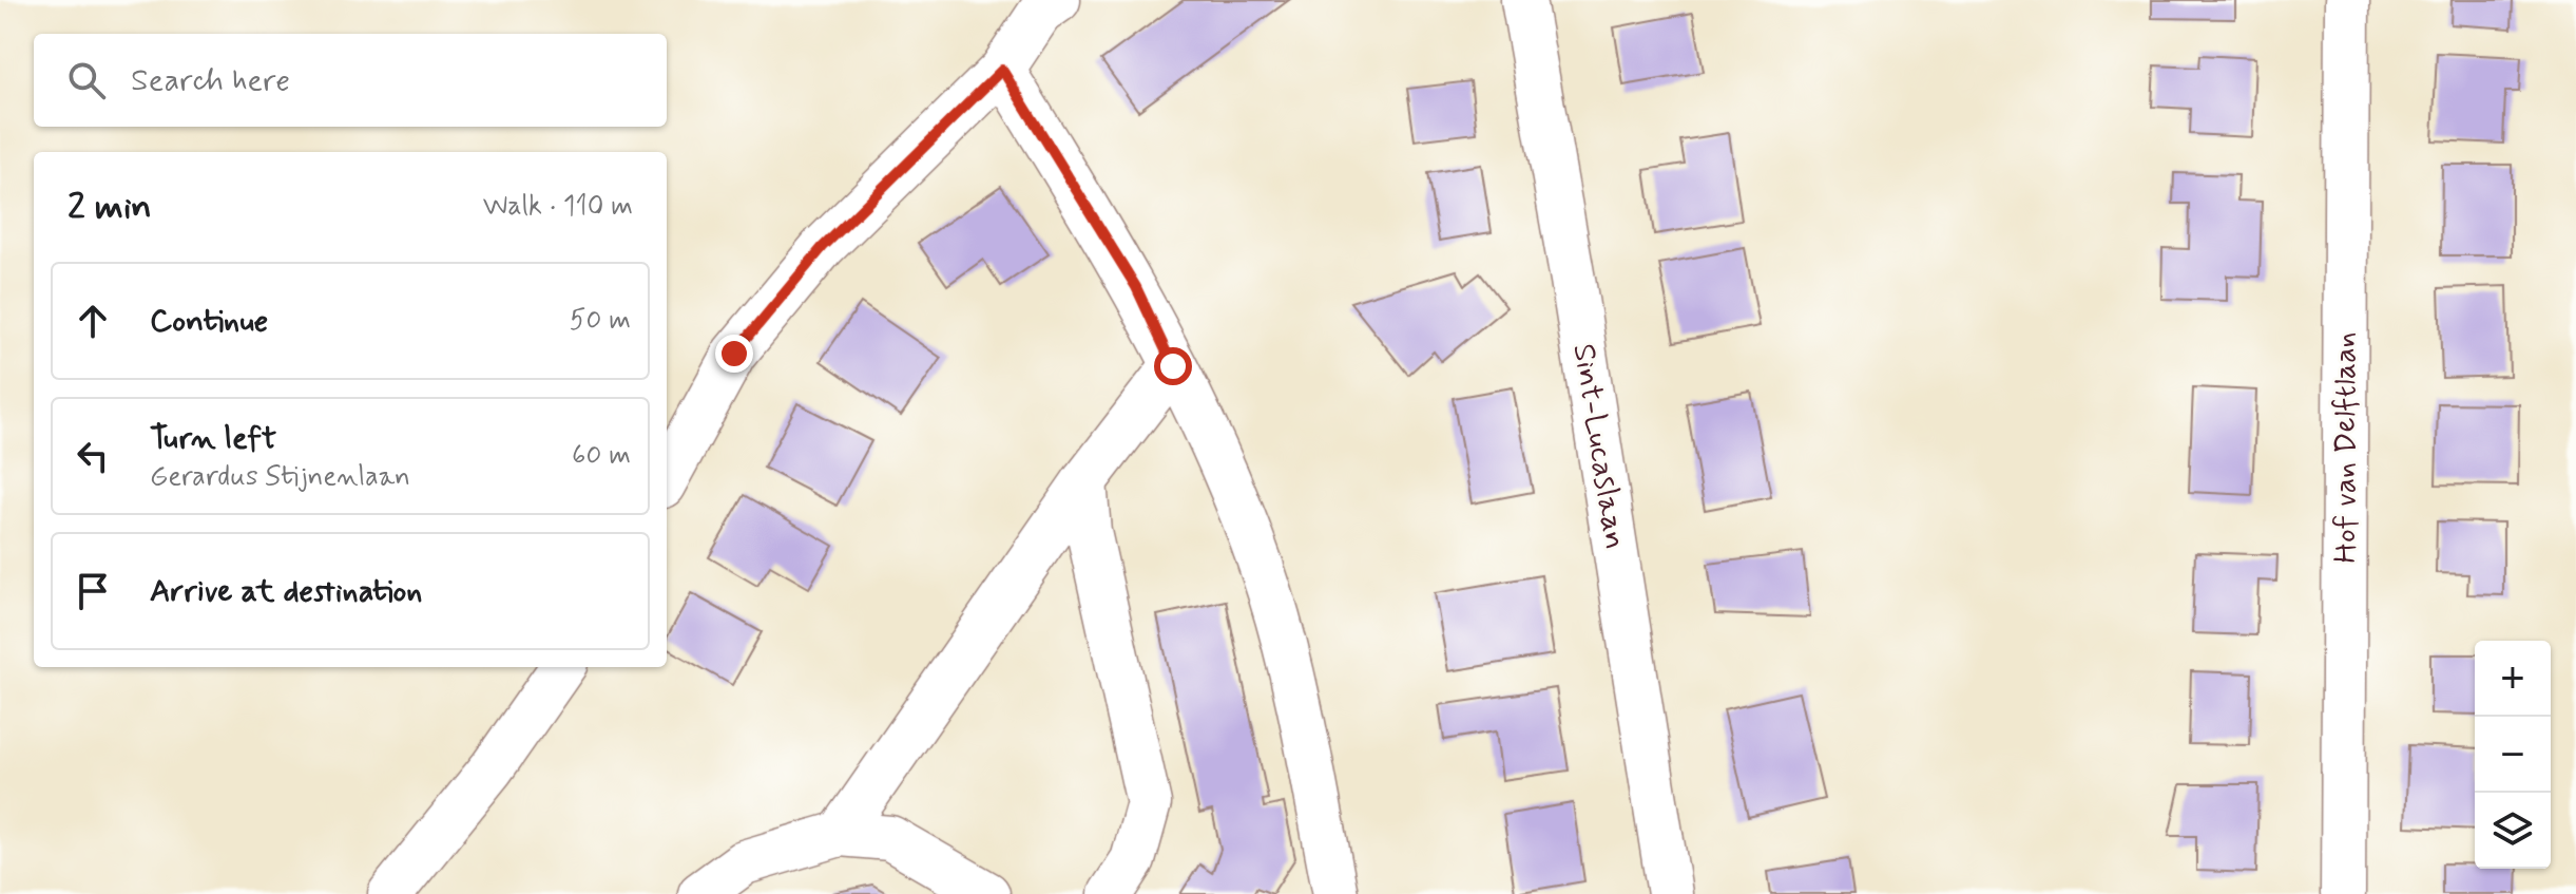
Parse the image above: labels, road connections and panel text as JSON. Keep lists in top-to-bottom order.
{
  "streets": {
    "street": ["Sint-Lucaslaan", "Hof van Delftlaan"]
  },
  "page": {
    "search": "Search here",
    "heading": ["2 min", "Walk · 110 m"],
    "list": [
      ["Continue", "50 m"],
      ["Turn left", "Gerardus Stijnenlaan", "60 m"],
      "Arrive at destination"
    ],
    "map_buttons": ["+", "−"]
  }
}
